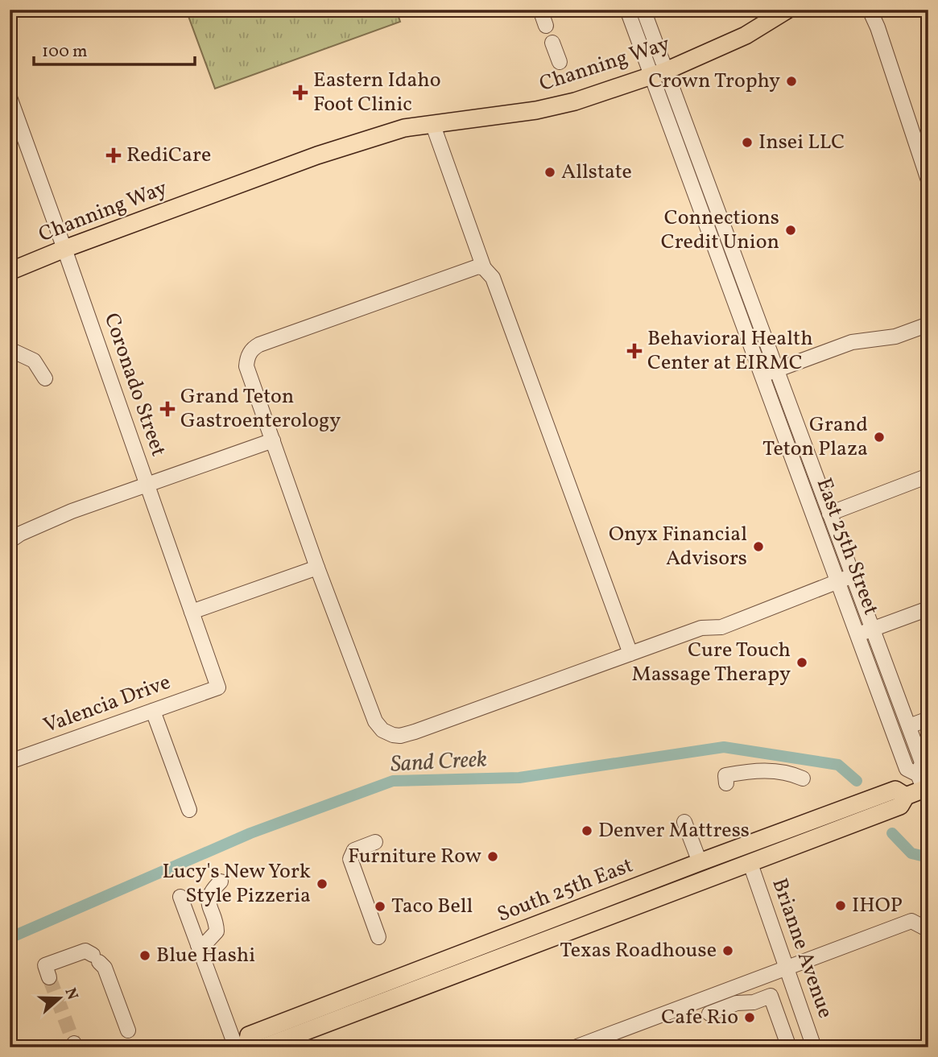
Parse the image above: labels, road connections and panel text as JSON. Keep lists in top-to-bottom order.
{
  "streets": {
    "main road": ["Channing Way", "South 25th East"],
    "street": [
      "Coronado Street",
      "East 25th Street",
      "Valencia Drive",
      "Brianne Avenue"
    ]
  },
  "crossings": [
    ["Channing Way", "Coronado Street"],
    ["Channing Way", "East 25th Street"],
    ["Coronado Street", "Valencia Drive"],
    ["East 25th Street", "South 25th East"],
    ["South 25th East", "Brianne Avenue"]
  ],
  "water": ["Sand Creek"],
  "places": {
    "other": [
      "Crown Trophy",
      "Insei LLC",
      "Allstate",
      "Connections Credit Union",
      "Grand Teton Plaza",
      "Onyx Financial Advisors",
      "Cure Touch Massage Therapy",
      "Denver Mattress",
      "Furniture Row",
      "Lucy's New York Style Pizzeria",
      "IHOP",
      "Taco Bell",
      "Texas Roadhouse",
      "Blue Hashi",
      "Cafe Rio"
    ],
    "health": [
      "Eastern Idaho Foot Clinic",
      "RediCare",
      "Behavioral Health Center at EIRMC",
      "Grand Teton Gastroenterology"
    ]
  },
  "scale_bar": "100 m",
  "north": "right"
}
